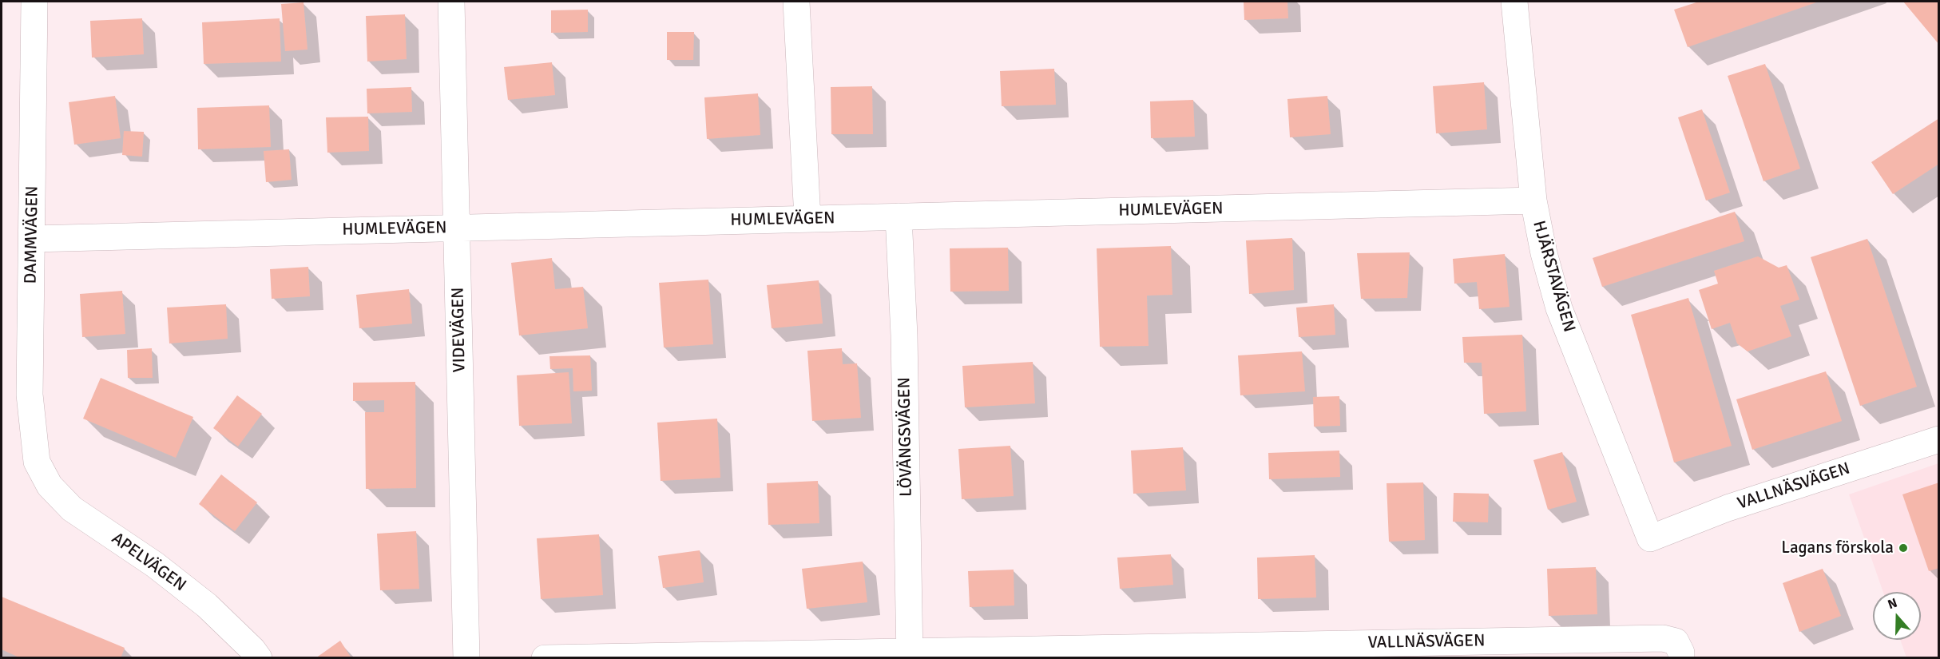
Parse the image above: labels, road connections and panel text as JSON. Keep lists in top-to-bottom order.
{
  "streets": {
    "street": [
      "HUMLEVÄGEN",
      "DAMMVÄGEN",
      "HJÄRSTAVÄGEN",
      "VIDEVÄGEN",
      "LÖVÄNGSVÄGEN",
      "VALLNÄSVÄGEN",
      "APELVÄGEN"
    ]
  },
  "crossings": [
    ["HUMLEVÄGEN", "DAMMVÄGEN"],
    ["HUMLEVÄGEN", "HJÄRSTAVÄGEN"],
    ["HUMLEVÄGEN", "VIDEVÄGEN"],
    ["HUMLEVÄGEN", "LÖVÄNGSVÄGEN"],
    ["DAMMVÄGEN", "APELVÄGEN"],
    ["HJÄRSTAVÄGEN", "VALLNÄSVÄGEN"],
    ["LÖVÄNGSVÄGEN", "VALLNÄSVÄGEN"]
  ],
  "places": ["Lagans förskola"],
  "north": "top"
}
